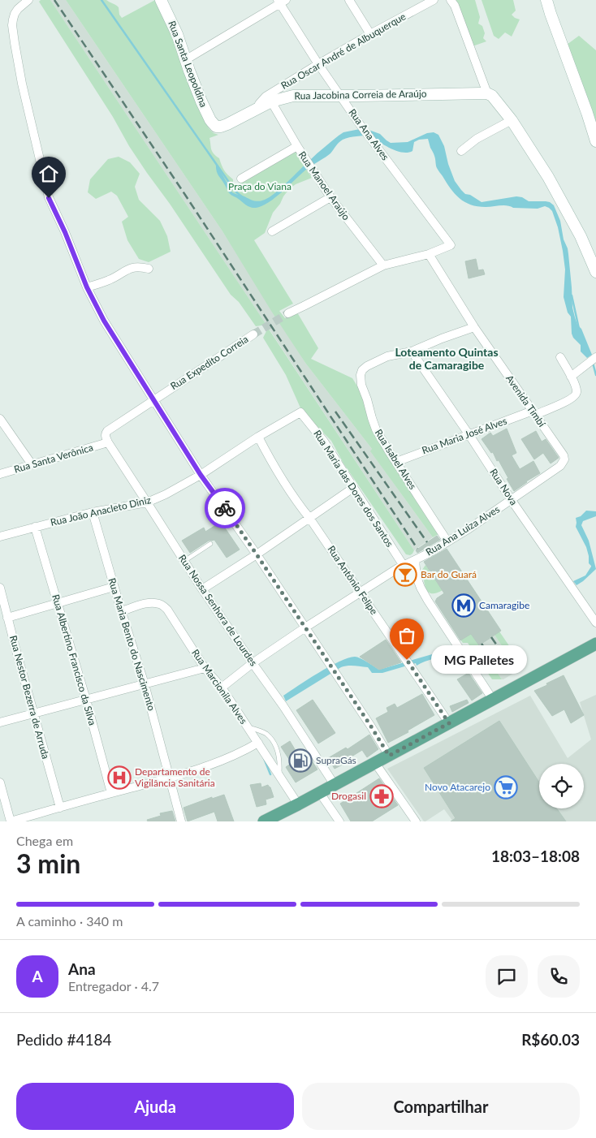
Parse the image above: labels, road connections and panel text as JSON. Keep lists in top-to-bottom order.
{
  "streets": {
    "street": [
      "Rua Oscar André de Albuquerque",
      "Rua Santa Leopoldina",
      "Rua Jacobina Correia de Araújo",
      "Rua Ana Alves",
      "Rua Manoel Araújo",
      "Rua Expedito Correia",
      "Avenida Timbí",
      "Rua Maria José Alves",
      "Rua Santa Verônica",
      "Rua Isabel Alves",
      "Rua Nova",
      "Rua Maria das Dores dos Santos",
      "Rua João Anacleto Diniz",
      "Rua Ana Luiza Alves",
      "Rua Antônio Felipe",
      "Rua Nossa Senhora de Lourdes",
      "Rua Maria Bento do Nascimento",
      "Rua Albertino Francisco da Silva",
      "Rua Marcionila Alves",
      "Rua Nestor Bezerra de Arruda"
    ]
  },
  "crossings": [
    ["Rua Oscar André de Albuquerque", "Rua Jacobina Correia de Araújo"],
    ["Rua Oscar André de Albuquerque", "Rua Ana Alves"],
    ["Rua Santa Leopoldina", "Rua Jacobina Correia de Araújo"],
    ["Rua Jacobina Correia de Araújo", "Rua Ana Alves"],
    ["Rua Jacobina Correia de Araújo", "Rua Manoel Araújo"],
    ["Rua Ana Alves", "Avenida Timbí"],
    ["Rua Expedito Correia", "Rua Nossa Senhora de Lourdes"],
    ["Avenida Timbí", "Rua Maria José Alves"],
    ["Avenida Timbí", "Rua Isabel Alves"],
    ["Avenida Timbí", "Rua Ana Luiza Alves"],
    ["Rua Maria José Alves", "Rua Isabel Alves"],
    ["Rua Maria José Alves", "Rua Nova"],
    ["Rua Santa Verônica", "Rua Nossa Senhora de Lourdes"],
    ["Rua Isabel Alves", "Rua Nova"],
    ["Rua Isabel Alves", "Rua Ana Luiza Alves"],
    ["Rua Nova", "Rua Ana Luiza Alves"],
    ["Rua Maria das Dores dos Santos", "Rua João Anacleto Diniz"],
    ["Rua Maria das Dores dos Santos", "Rua Ana Luiza Alves"],
    ["Rua João Anacleto Diniz", "Rua Antônio Felipe"],
    ["Rua João Anacleto Diniz", "Rua Nossa Senhora de Lourdes"],
    ["Rua João Anacleto Diniz", "Rua Maria Bento do Nascimento"],
    ["Rua João Anacleto Diniz", "Rua Albertino Francisco da Silva"],
    ["Rua Ana Luiza Alves", "Rua Antônio Felipe"],
    ["Rua Ana Luiza Alves", "Rua Nossa Senhora de Lourdes"],
    ["Rua Ana Luiza Alves", "Rua Marcionila Alves"],
    ["Rua Maria Bento do Nascimento", "Rua Marcionila Alves"]
  ],
  "districts": ["Loteamento Quintas de Camaragibe"],
  "parks": ["Praça do Viana"],
  "places": {
    "bar": ["Bar do Guará"],
    "metro station": ["Camaragibe"],
    "other": ["MG Palletes"],
    "fuel station": ["SupraGás"],
    "hospital": ["Departamento de Vigilância Sanitária"],
    "supermarket": ["Novo Atacarejo"],
    "pharmacy": ["Drogasil"]
  },
  "page": {
    "bubble": "MG Palletes",
    "heading": ["3 min", "Chega em", "18:03–18:08"],
    "panel": [
      "Ana",
      "Entregador · 4.7",
      "Pedido #4184",
      "R$60.03"
    ],
    "bar": "A caminho · 340 m",
    "round": "A",
    "buttons": ["Ajuda", "Compartilhar"]
  }
}
